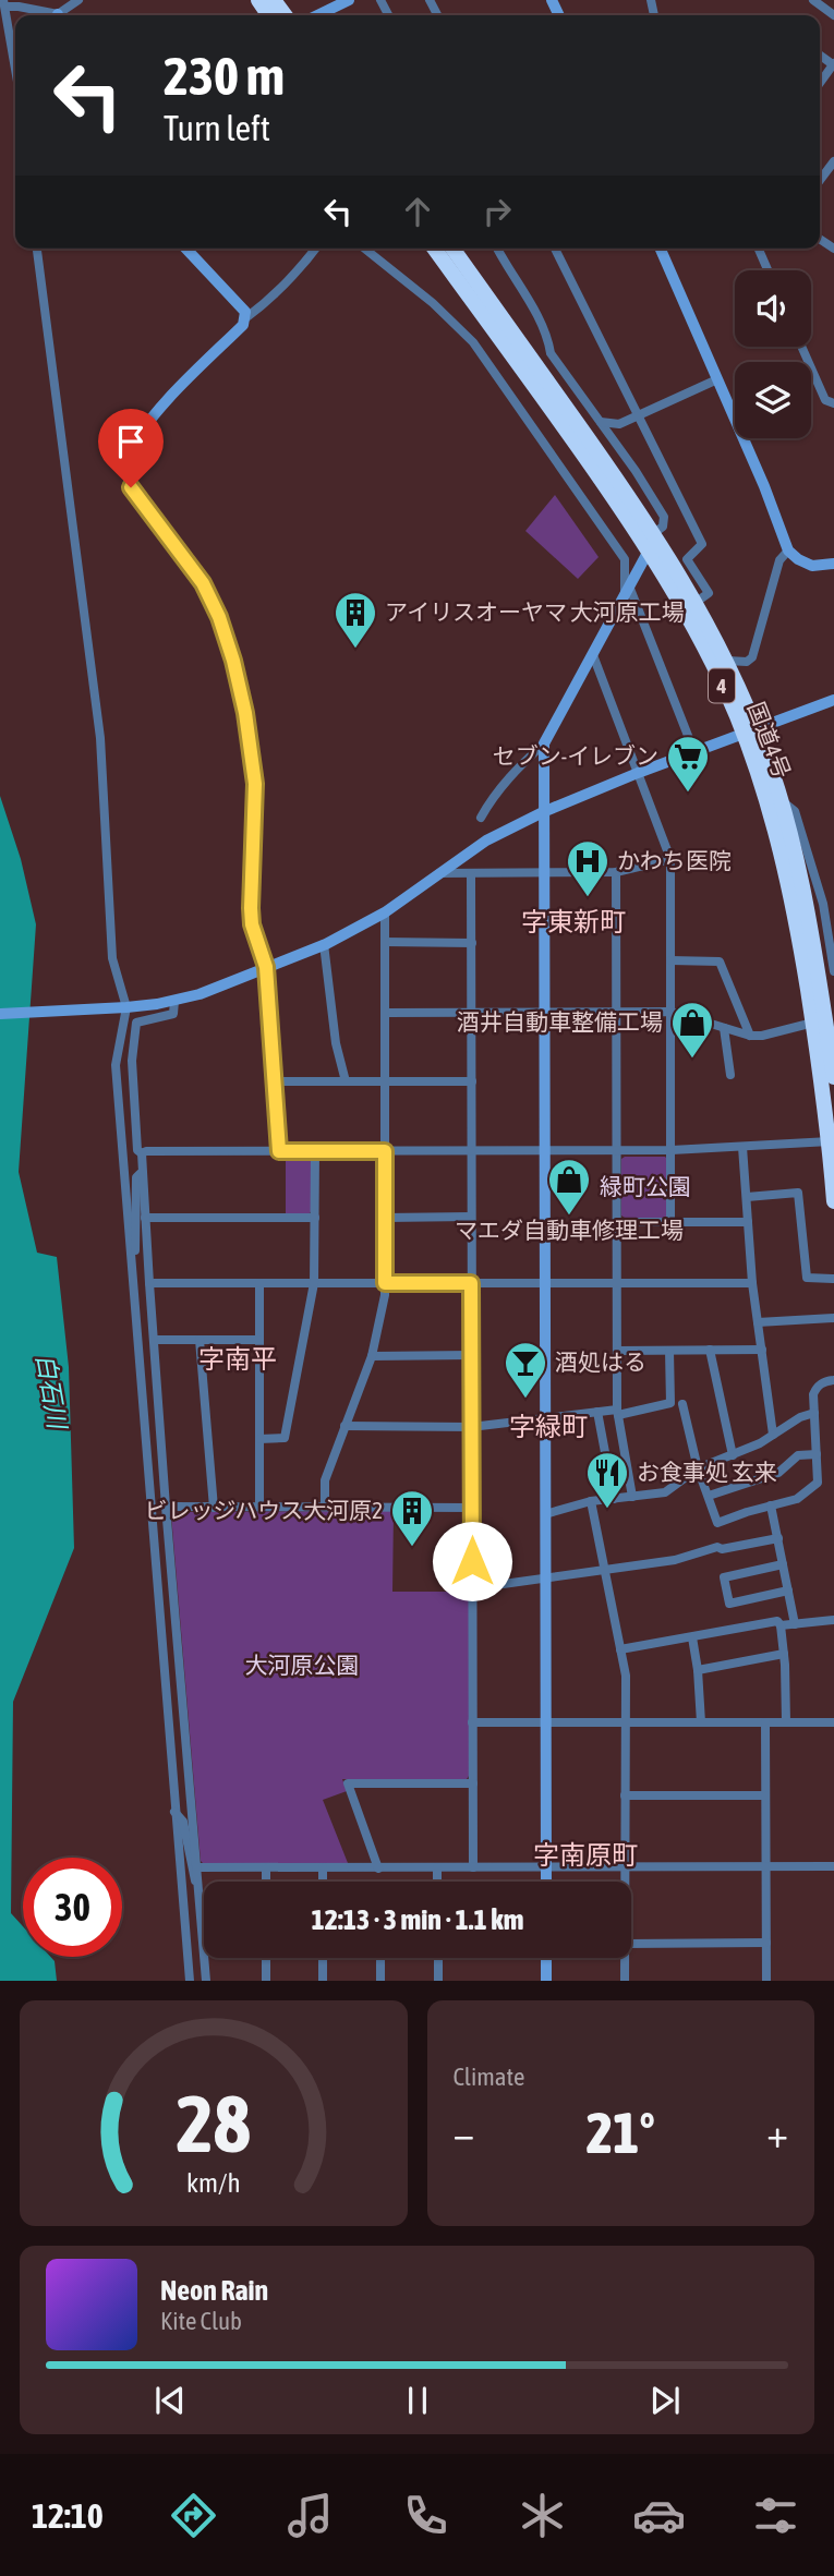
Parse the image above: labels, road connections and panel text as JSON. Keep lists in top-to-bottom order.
{
  "streets": {
    "highway": ["4", "国道4号"]
  },
  "districts": [
    "字東新町",
    "字南平",
    "字緑町",
    "字南原町"
  ],
  "water": ["白石川"],
  "parks": ["緑町公園", "大河原公園"],
  "places": {
    "building": ["アイリスオーヤマ 大河原工場", "ビレッジハウス大河原2"],
    "supermarket": ["セブン-イレブン"],
    "hospital": ["かわち医院"],
    "shop": ["酒井自動車整備工場", "マエダ自動車修理工場"],
    "bar": ["酒処はる"],
    "restaurant": ["お食事処 玄来"]
  },
  "page": {
    "turn": ["230 m", "Turn left"],
    "limit": "30",
    "trip": "12:13 · 3 min · 1.1 km",
    "tile": "Climate",
    "heat": ["−", "21°", "+"],
    "song": ["Neon Rain", "Kite Club"],
    "tabs": "12:10",
    "gauge": ["28", "km/h"]
  }
}
